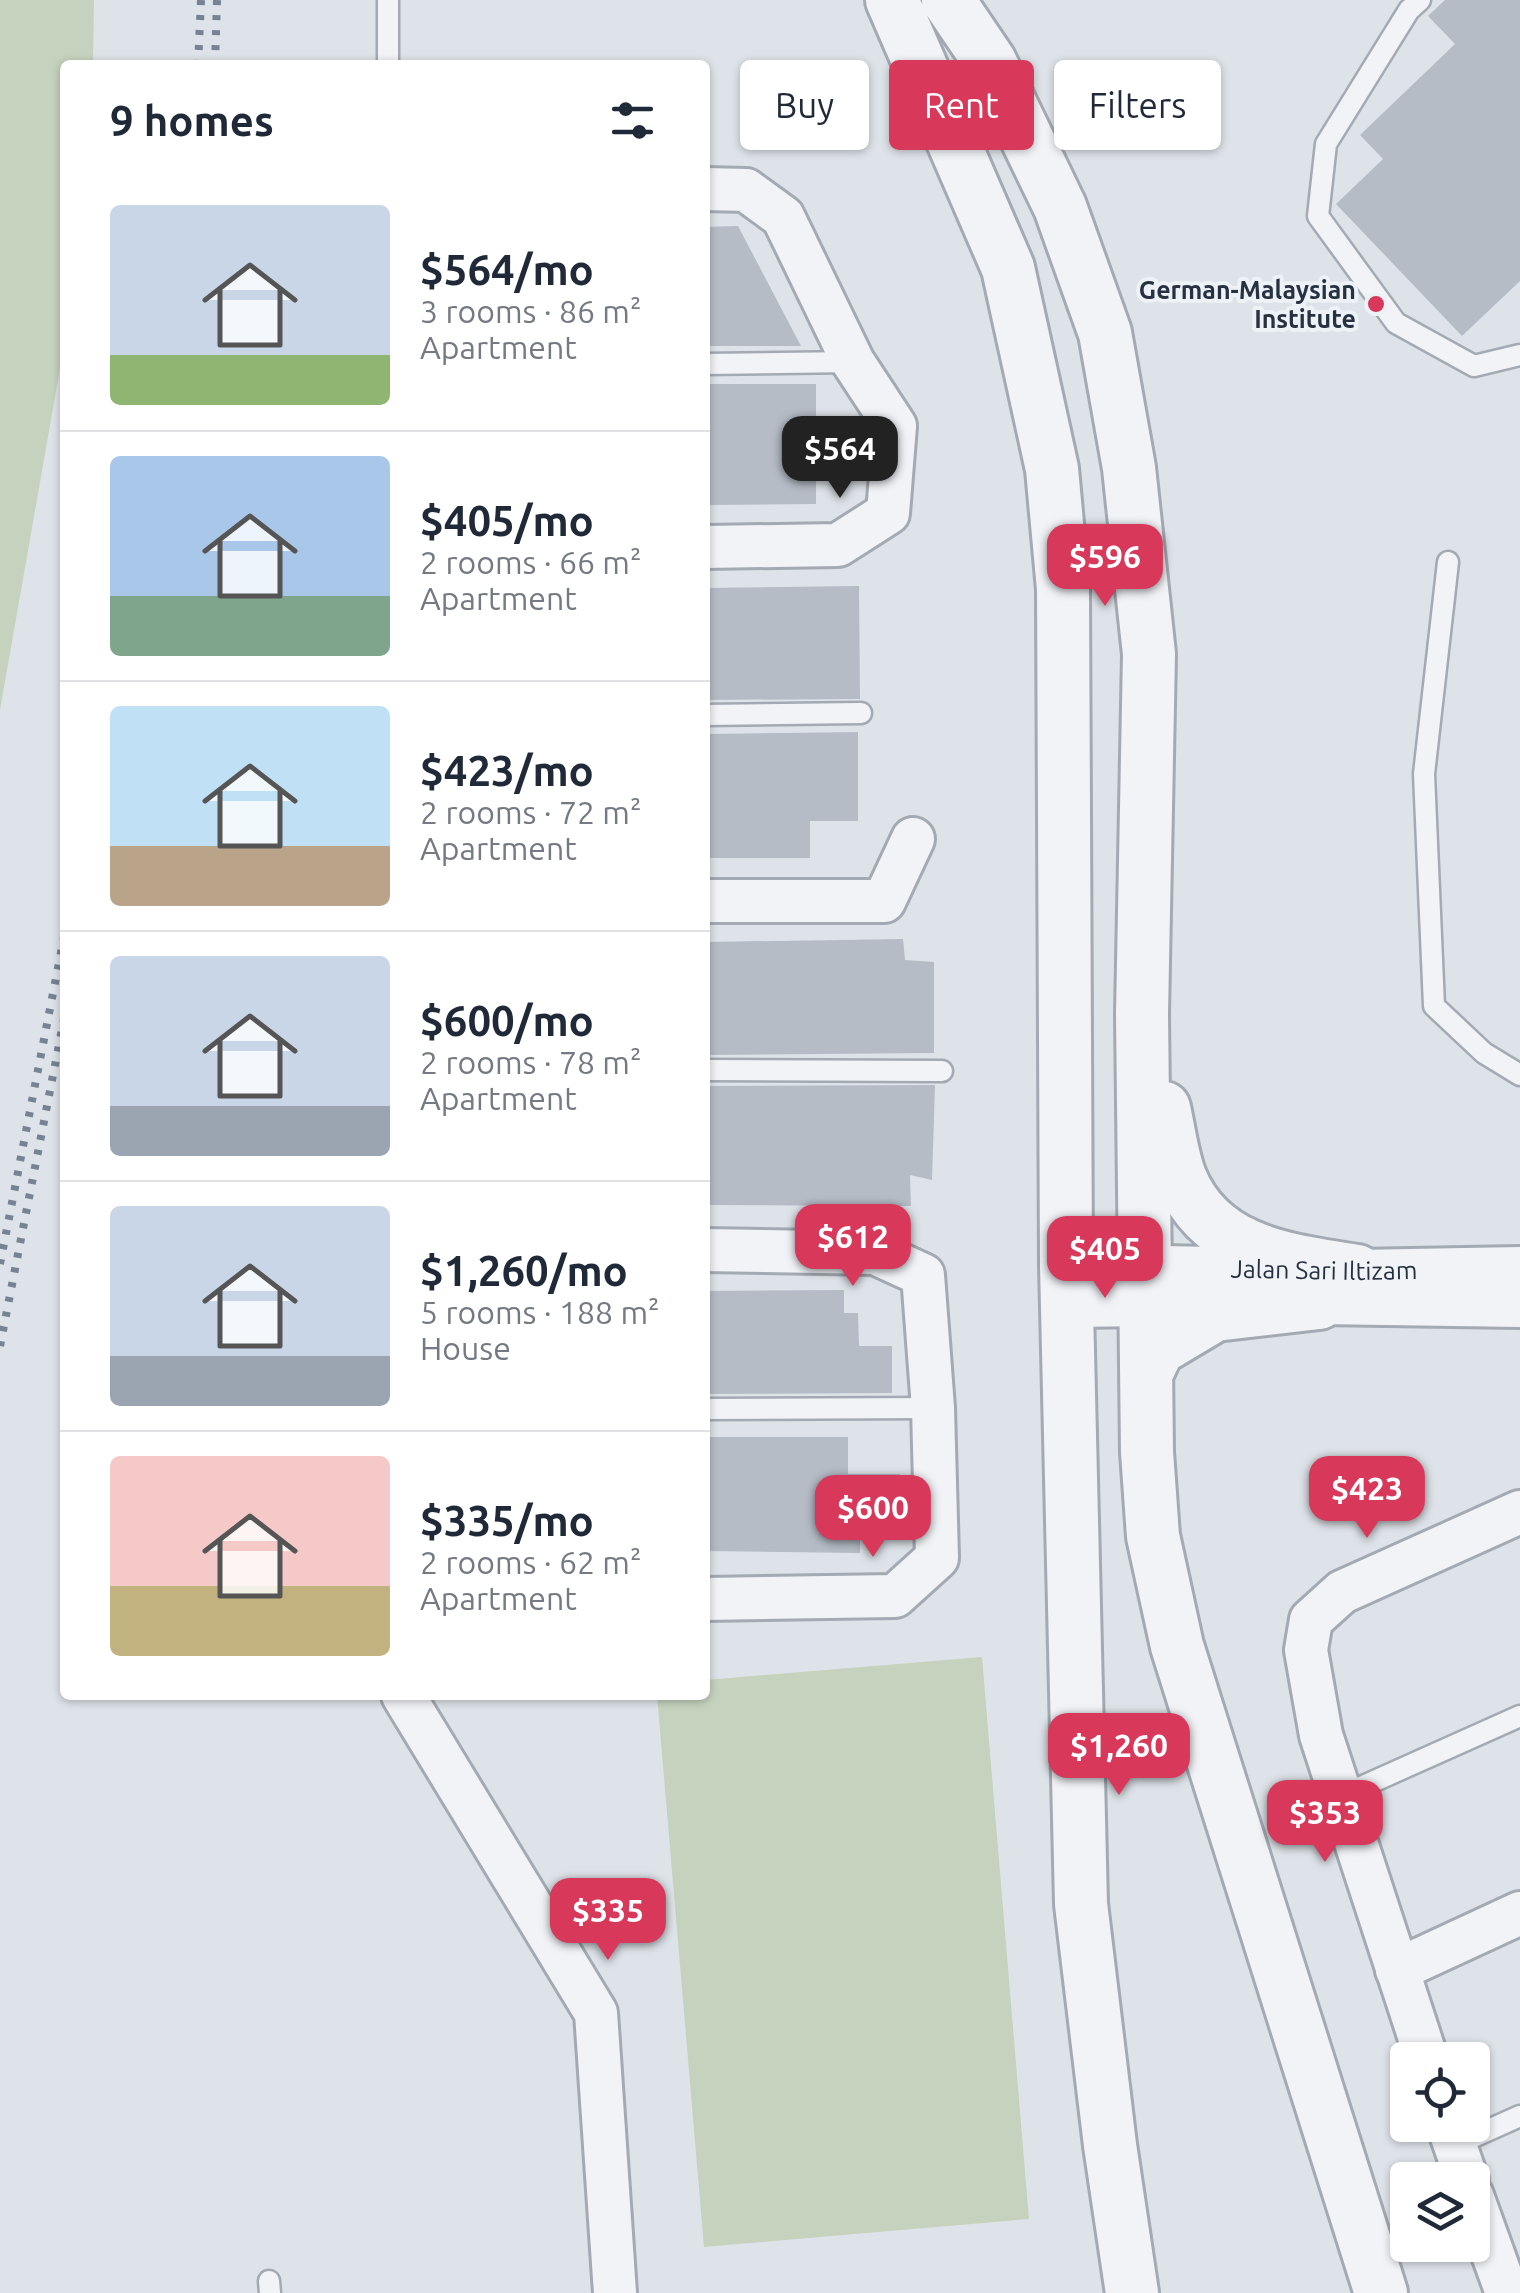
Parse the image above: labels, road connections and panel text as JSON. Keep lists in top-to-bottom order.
{
  "streets": {
    "street": ["Jalan Sari Iltizam"]
  },
  "places": ["German-Malaysian Institute"],
  "page": {
    "chip": ["Buy", "Rent", "Filters"],
    "heading": "9 homes",
    "list": [
      {
        "name": "$564/mo",
        "note": "3 rooms · 86 m² · Apartment"
      },
      {
        "name": "$405/mo",
        "note": "2 rooms · 66 m² · Apartment"
      },
      {
        "name": "$423/mo",
        "note": "2 rooms · 72 m² · Apartment"
      },
      {
        "name": "$600/mo",
        "note": "2 rooms · 78 m² · Apartment"
      },
      {
        "name": "$1,260/mo",
        "note": "5 rooms · 188 m² · House"
      },
      {
        "name": "$335/mo",
        "note": "2 rooms · 62 m² · Apartment"
      }
    ],
    "price": [
      "$564",
      "$596",
      "$612",
      "$405",
      "$423",
      "$600",
      "$1,260",
      "$353",
      "$335"
    ]
  }
}
